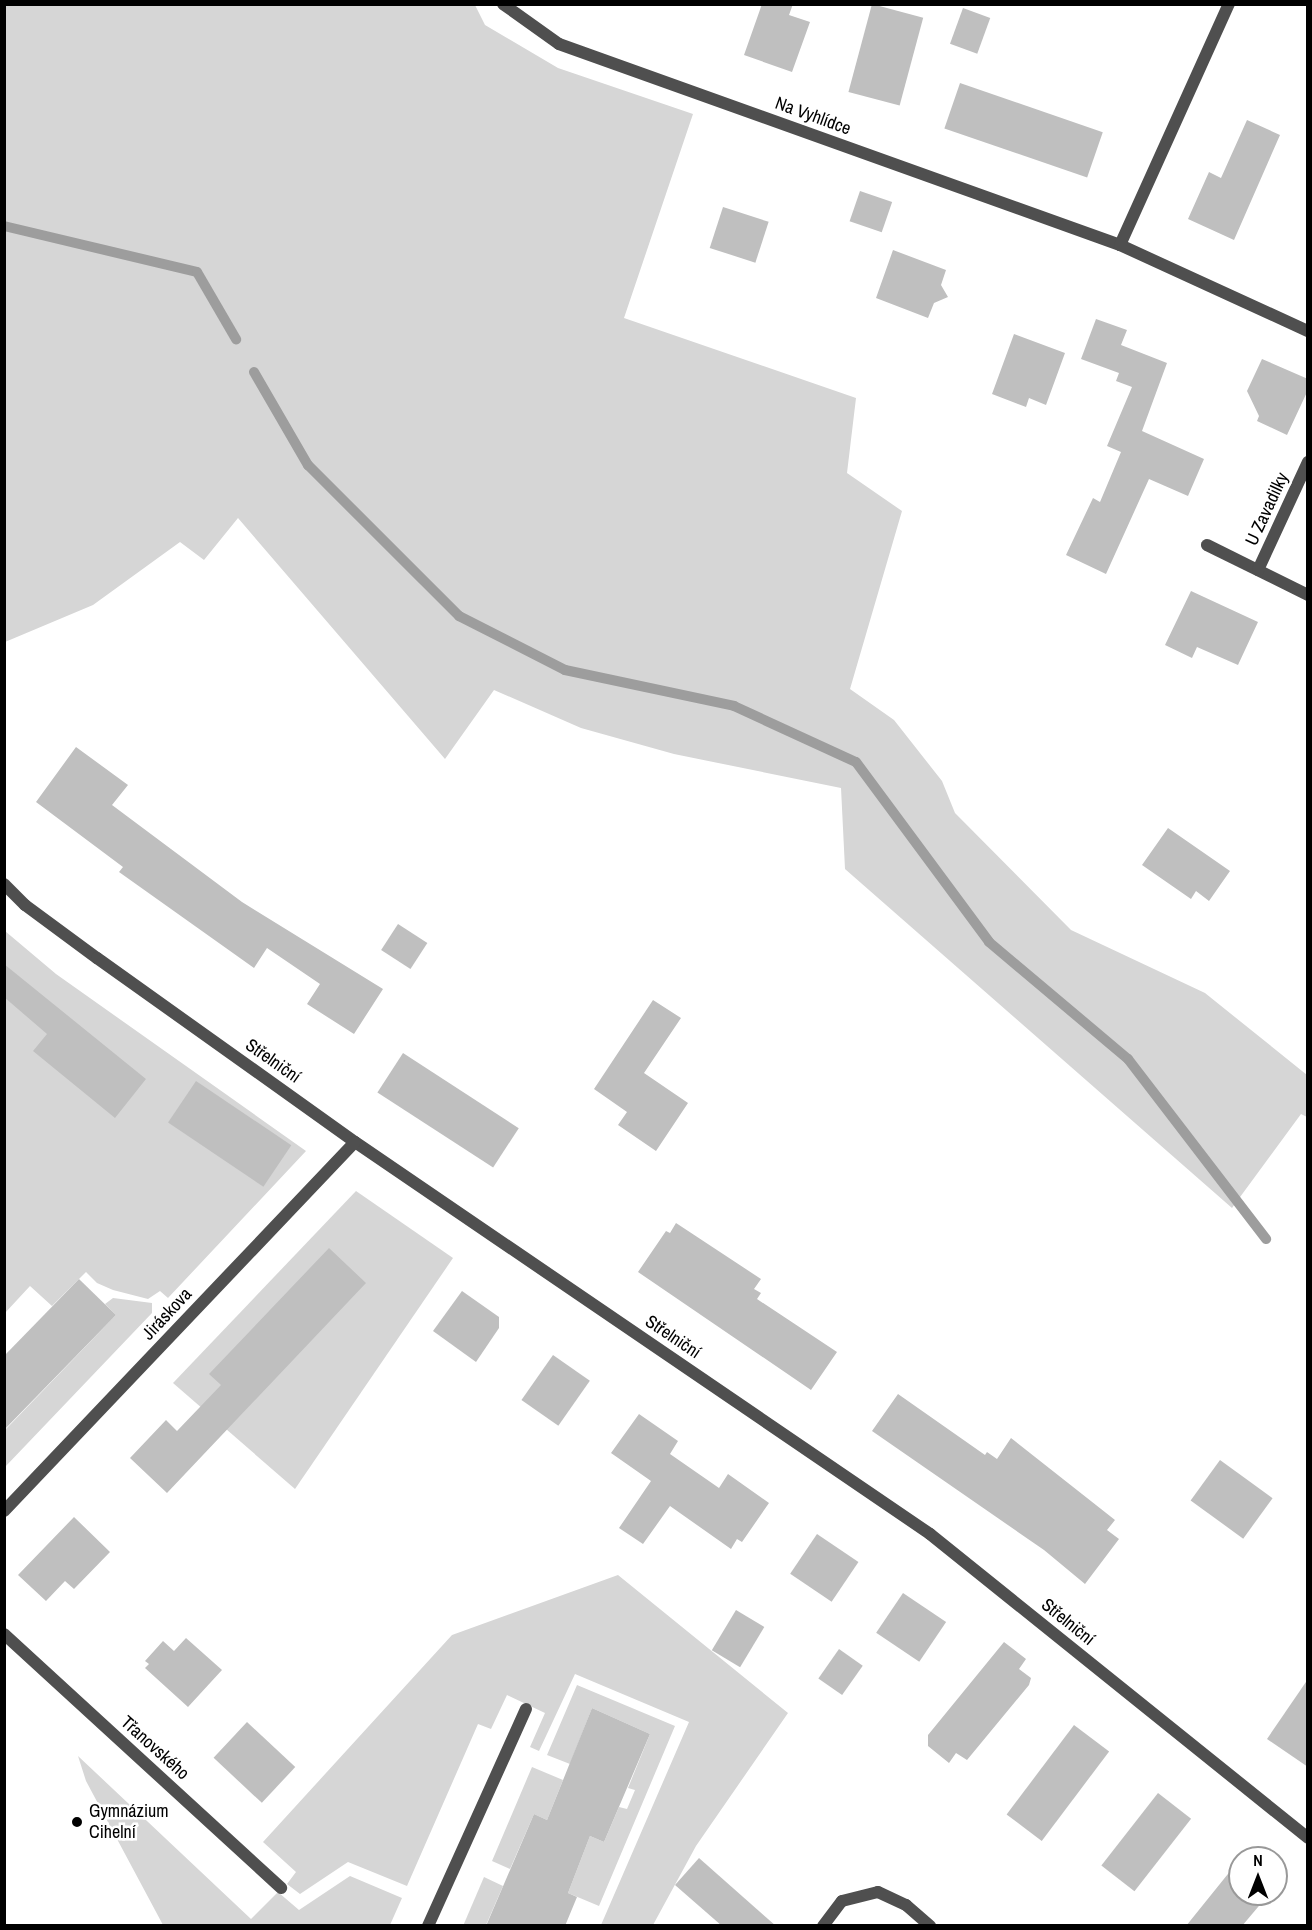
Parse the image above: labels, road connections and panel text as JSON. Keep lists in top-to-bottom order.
{
  "streets": {
    "street": [
      "Na Vyhlídce",
      "U Zavadilky",
      "Střelniční",
      "Jiráskova",
      "Třanovského"
    ]
  },
  "crossings": [
    ["Střelniční", "Jiráskova"]
  ],
  "places": ["Gymnázium Cihelní"],
  "north": "top"
}
